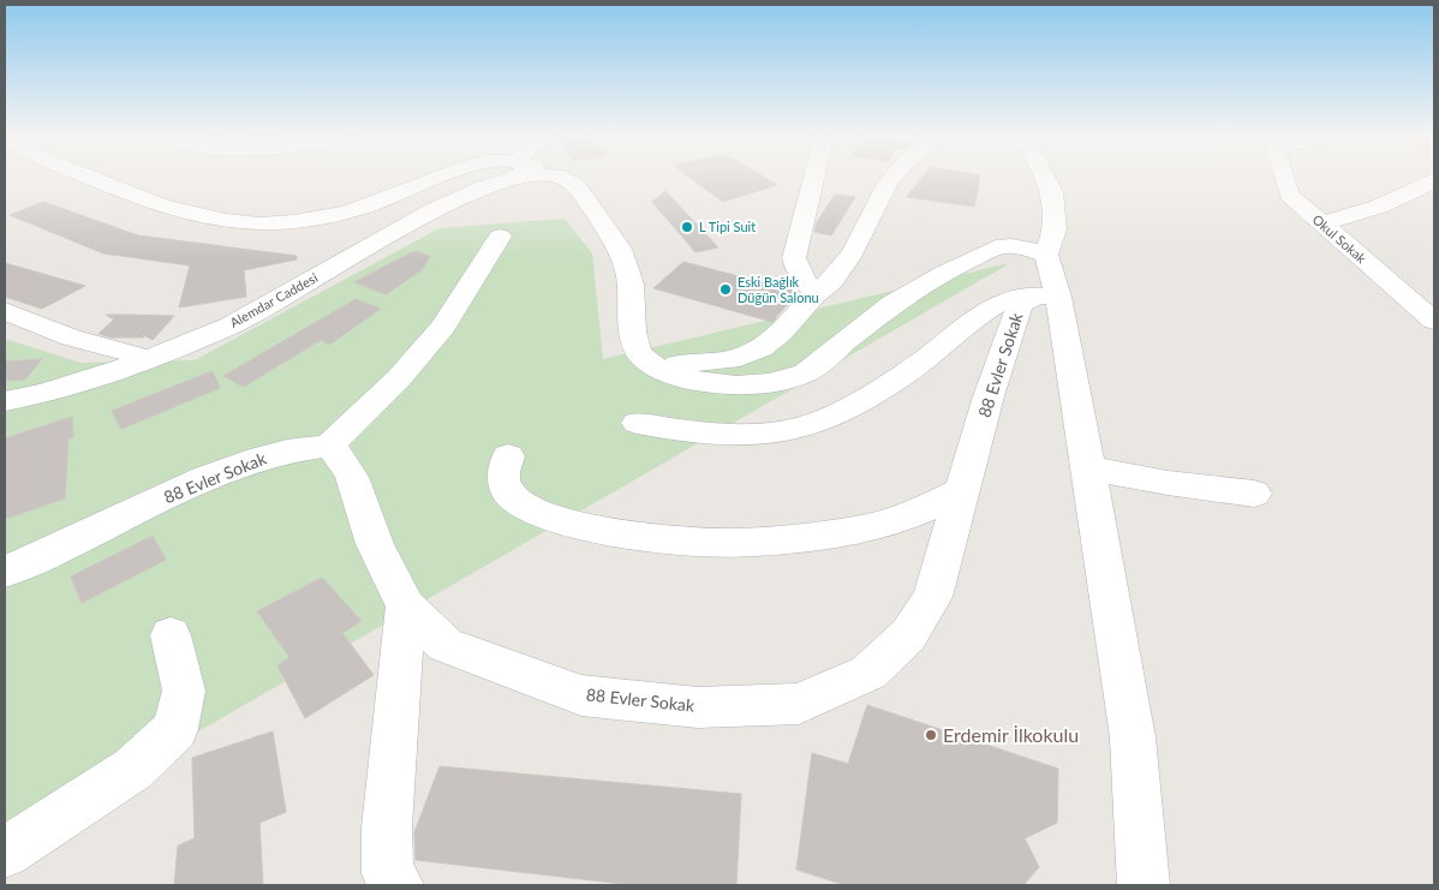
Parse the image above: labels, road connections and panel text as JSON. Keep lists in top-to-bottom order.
{
  "streets": {
    "street": ["Okul Sokak", "Alemdar Caddesi", "88 Evler Sokak"]
  },
  "places": ["L Tipi Suit", "Eski Bağlık Düğün Salonu", "Erdemir İlkokulu"]
}
